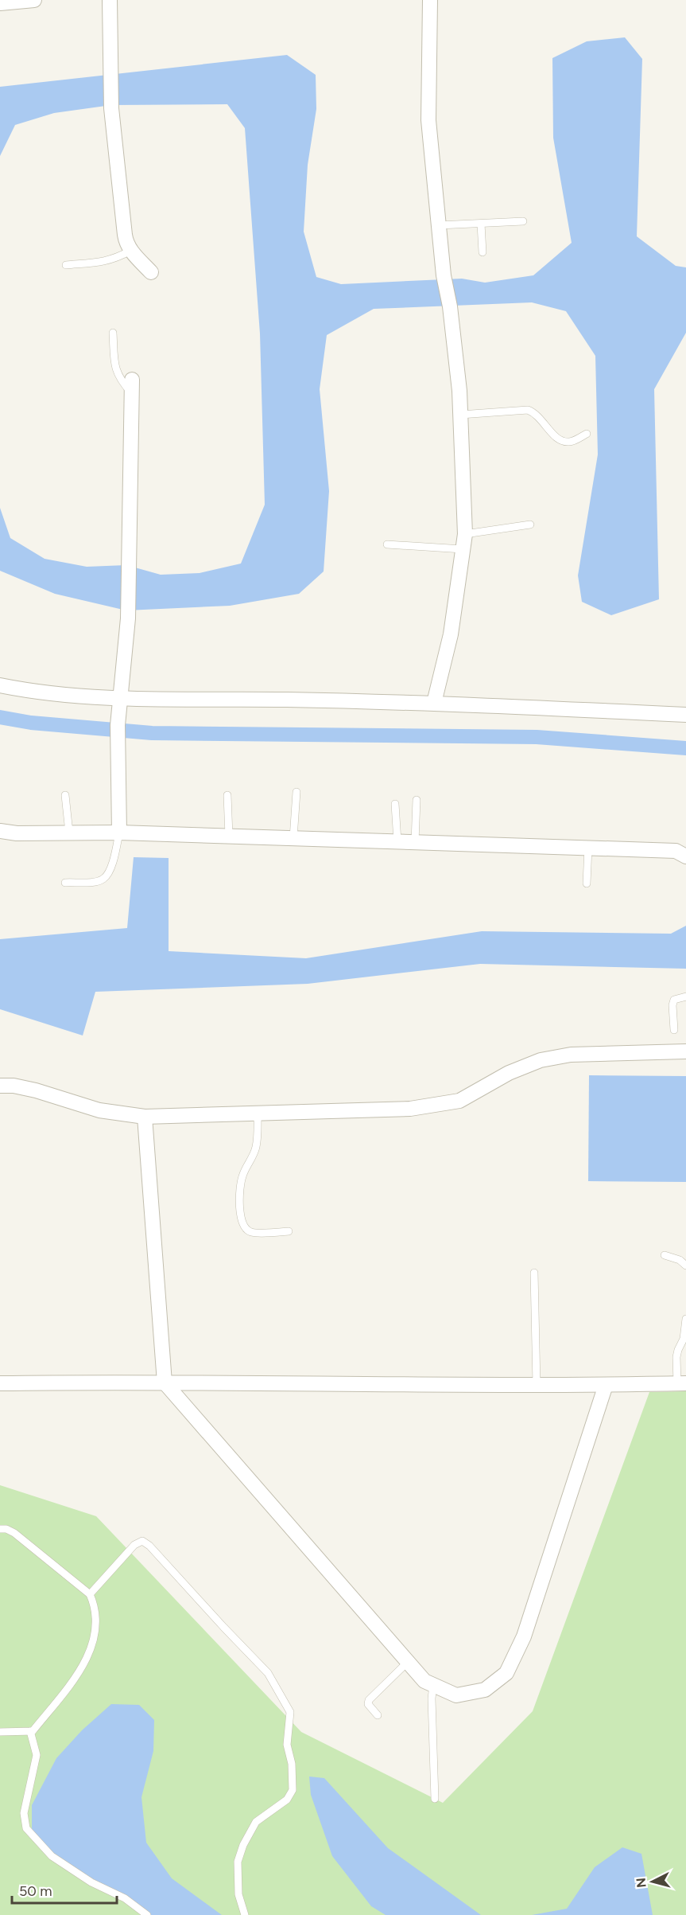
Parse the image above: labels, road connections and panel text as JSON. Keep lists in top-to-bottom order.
{
  "scale_bar": "50 m",
  "north": "left"
}
